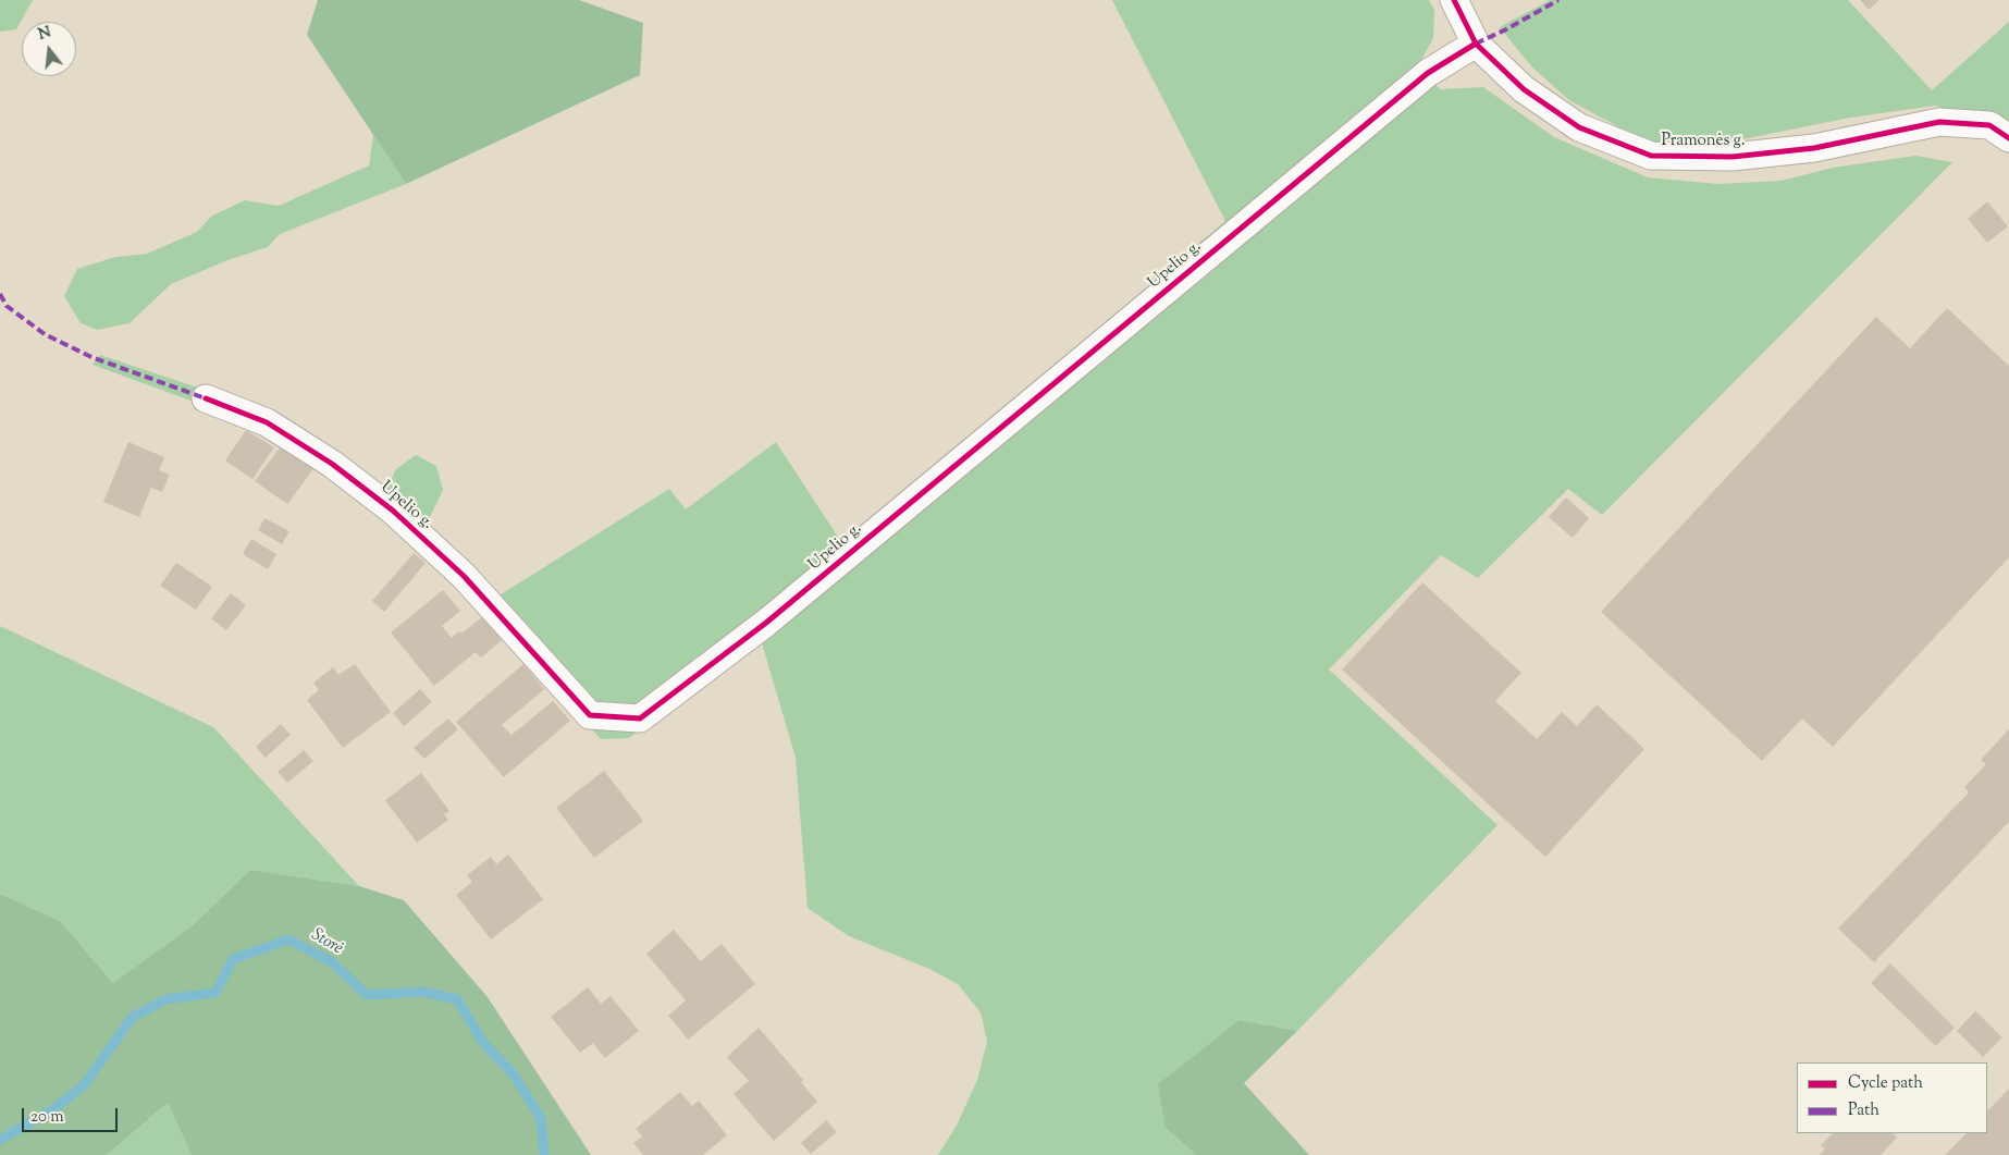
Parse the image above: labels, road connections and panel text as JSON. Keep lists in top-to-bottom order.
{
  "streets": {
    "street": ["Pramonės g.", "Upelio g."]
  },
  "crossings": [
    ["Pramonės g.", "Upelio g."]
  ],
  "water": ["Storė"],
  "legend": ["Cycle path", "Path"],
  "scale_bar": "20 m",
  "north": "top"
}
